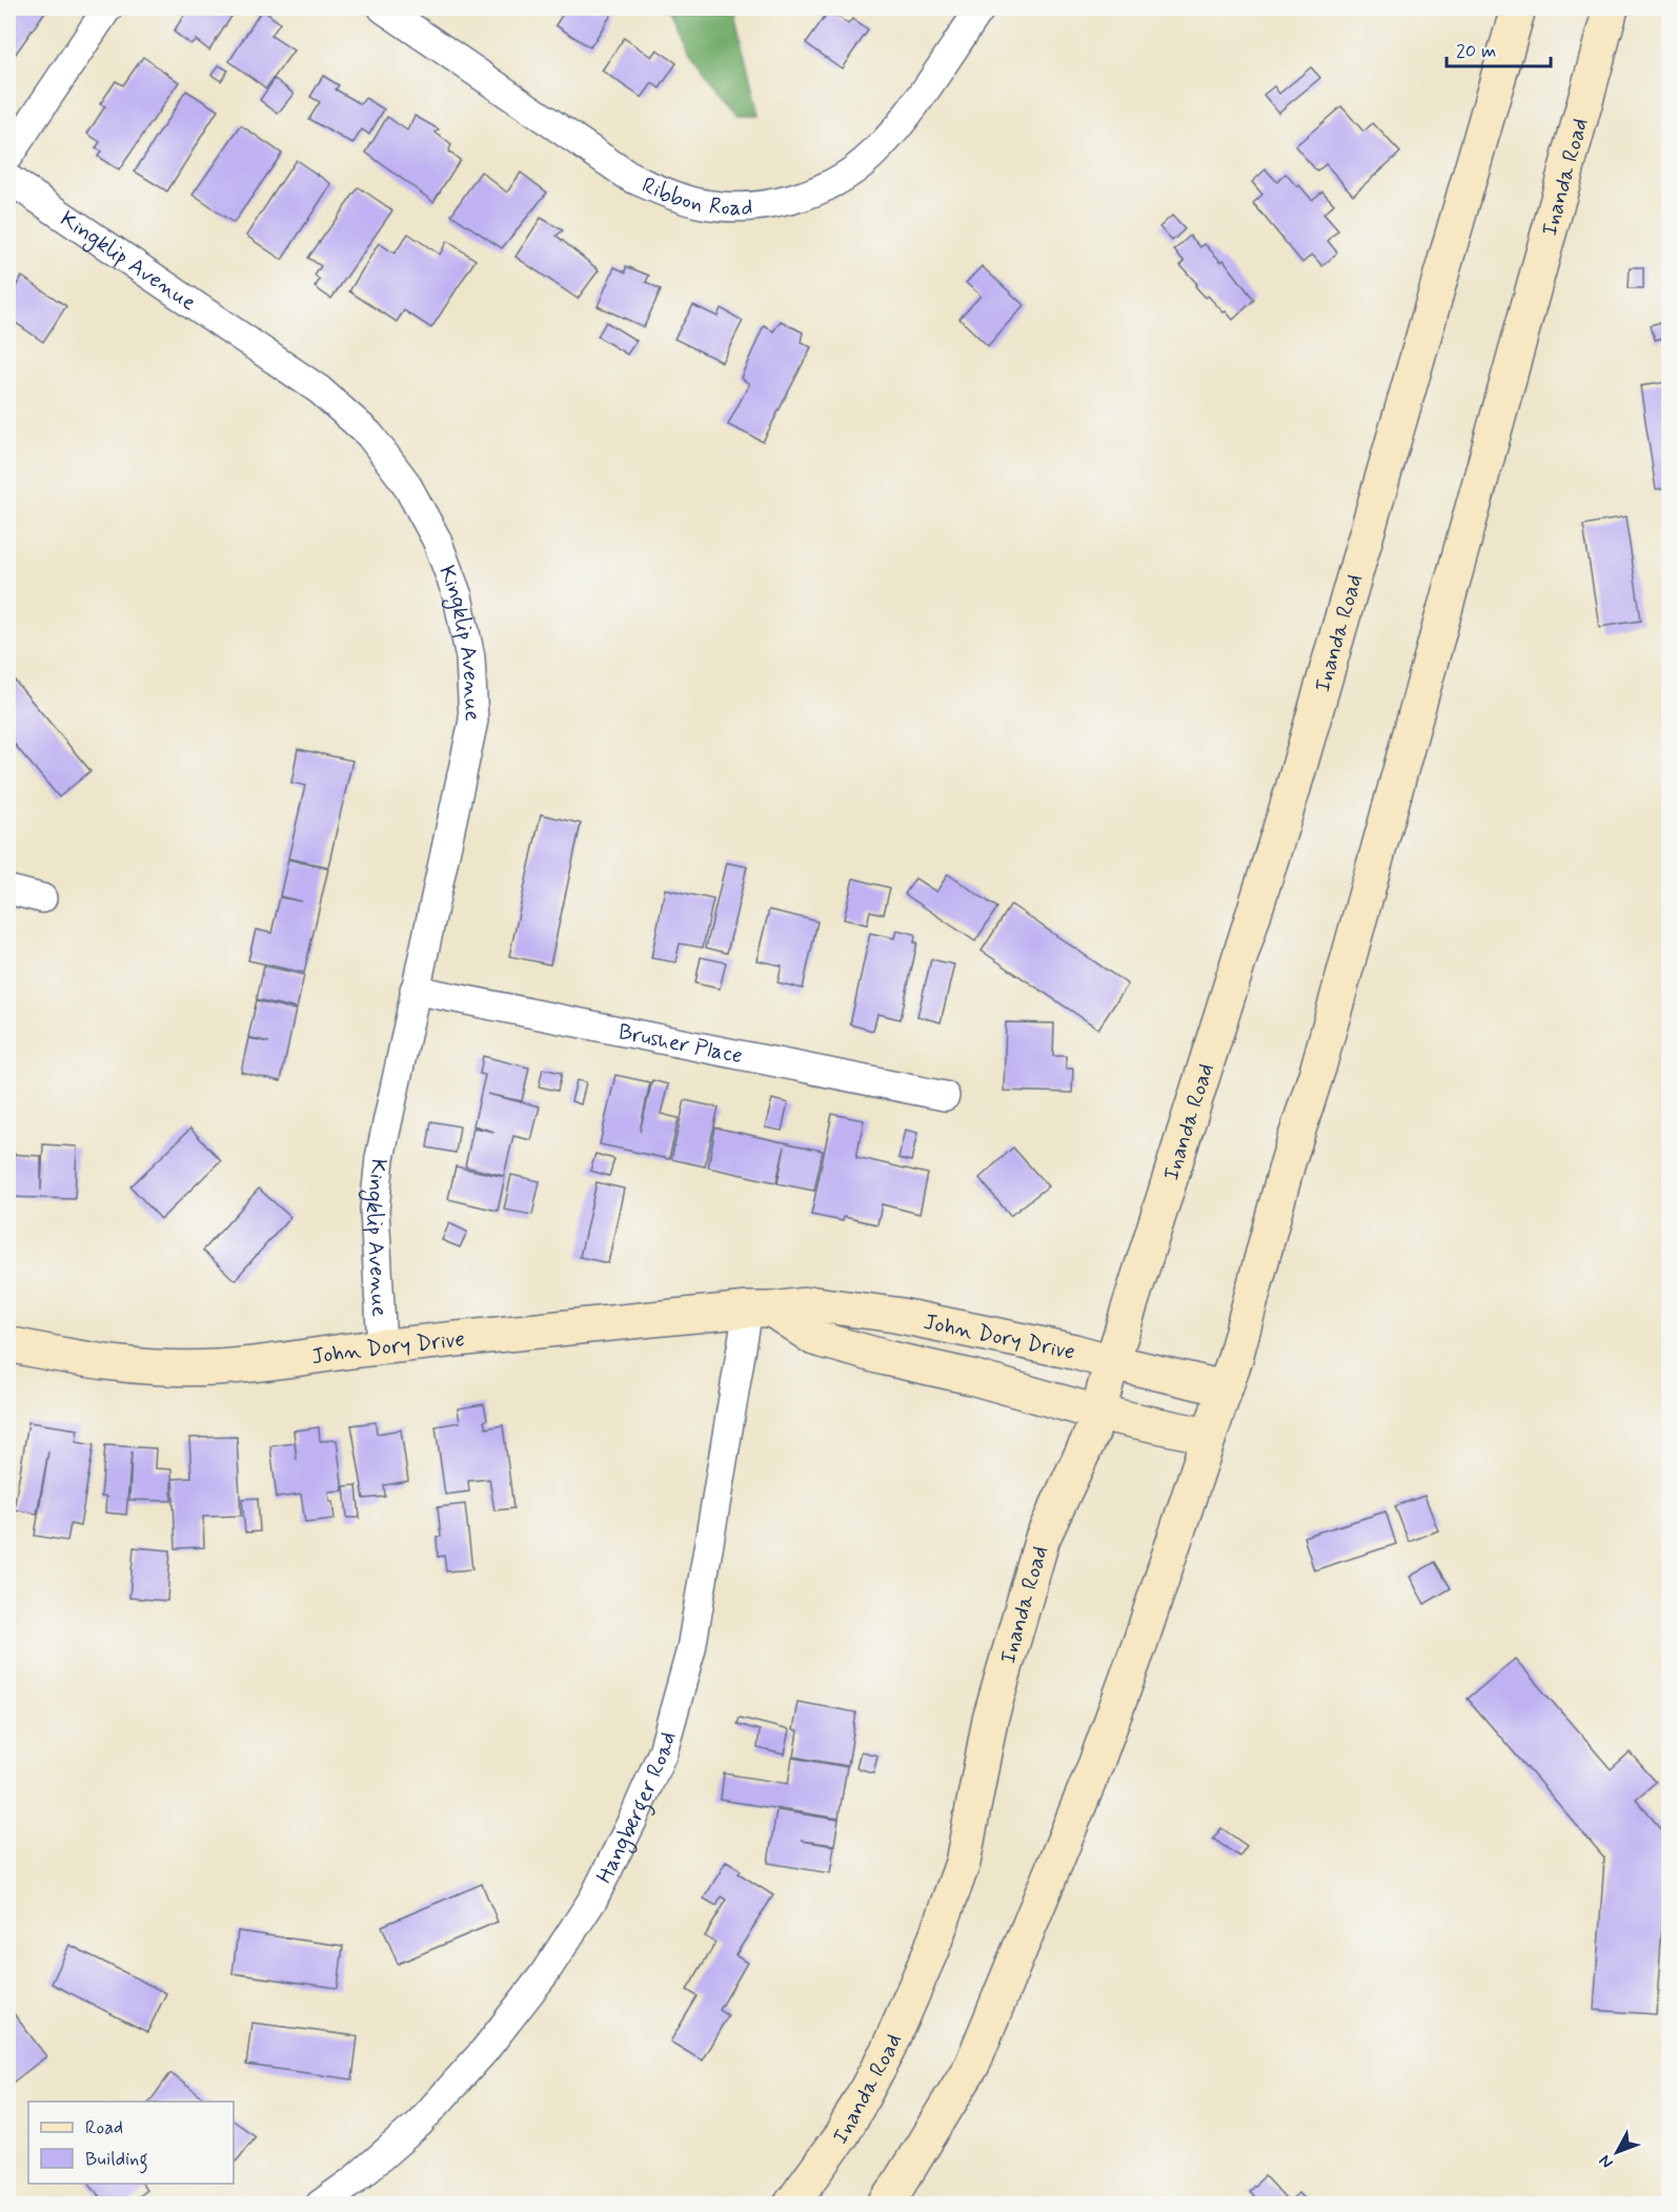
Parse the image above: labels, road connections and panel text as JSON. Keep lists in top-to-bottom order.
{
  "streets": {
    "main road": ["Inanda Road", "John Dory Drive"],
    "street": [
      "Ribbon Road",
      "Kingklip Avenue",
      "Brusher Place",
      "Hangberger Road"
    ]
  },
  "crossings": [
    ["Inanda Road", "John Dory Drive"],
    ["Kingklip Avenue", "Brusher Place"],
    ["Kingklip Avenue", "John Dory Drive"],
    ["John Dory Drive", "Hangberger Road"]
  ],
  "legend": ["Road", "Building"],
  "scale_bar": "20 m",
  "north": "bottom left"
}
